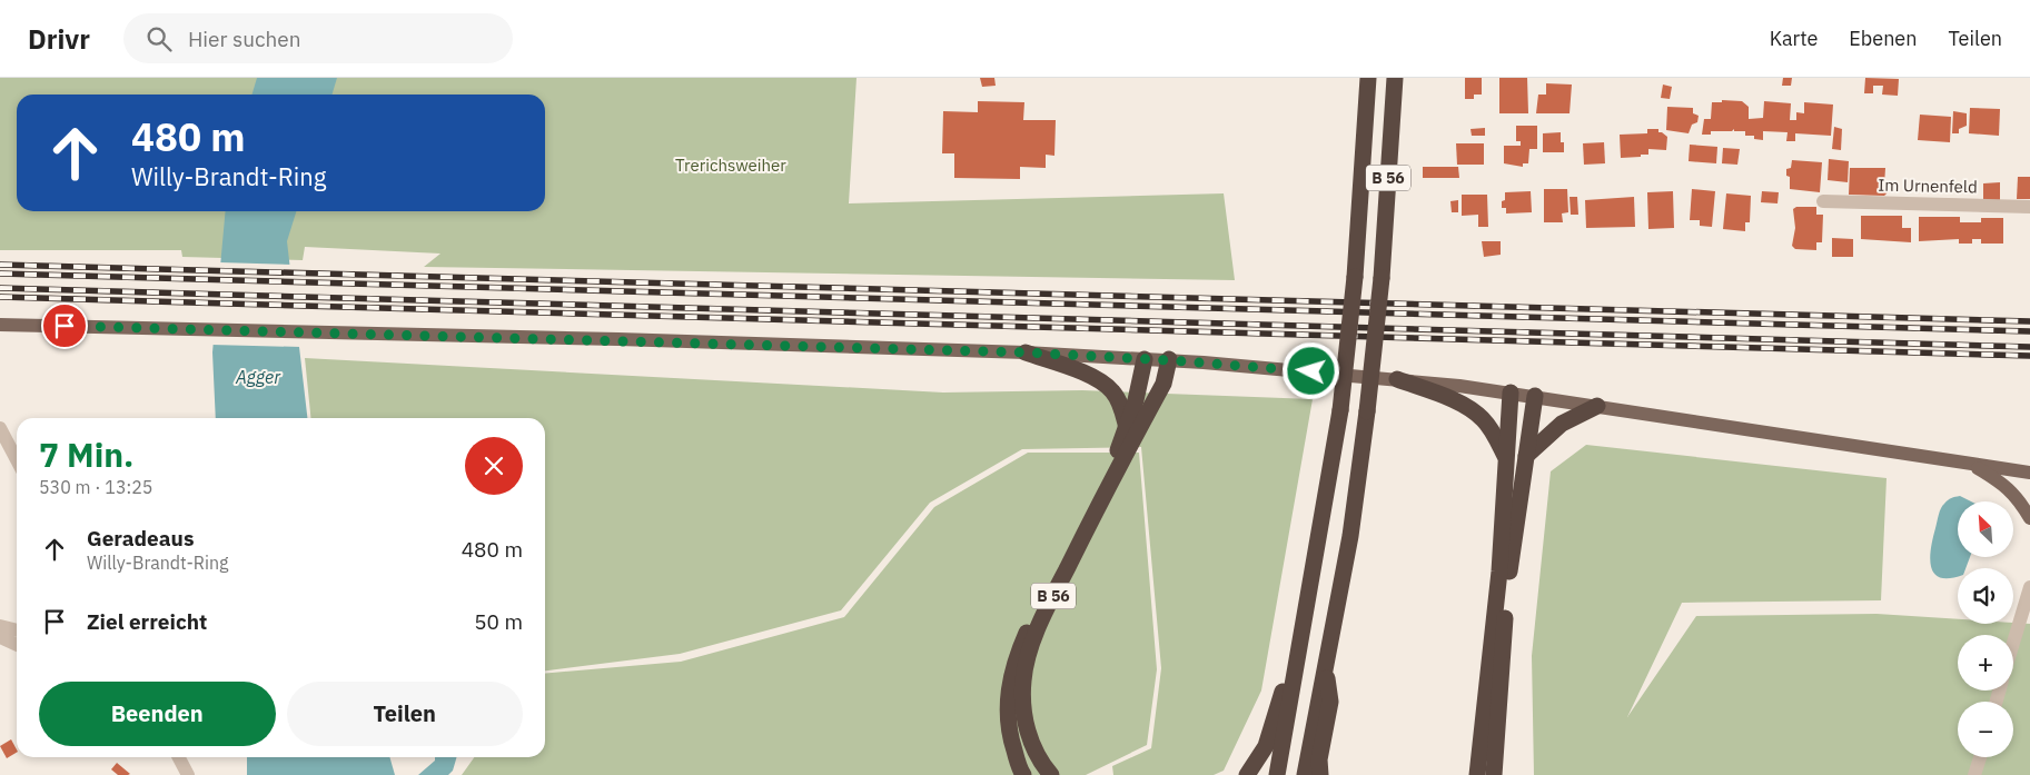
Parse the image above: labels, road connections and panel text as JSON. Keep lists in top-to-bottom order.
{
  "streets": {
    "highway": ["B 56"],
    "street": ["Im Urnenfeld"]
  },
  "water": ["Agger"],
  "parks": ["Trerichsweiher"],
  "north": "top left",
  "page": {
    "header": "Drivr",
    "search": "Hier suchen",
    "nav": ["Karte", "Ebenen", "Teilen"],
    "turn": ["480 m", "Willy-Brandt-Ring"],
    "heading": ["7 Min.", "530 m · 13:25"],
    "map_buttons": ["+", "−"],
    "list": [
      {
        "name": "Geradeaus",
        "note": "Willy-Brandt-Ring",
        "value": "480 m"
      },
      {
        "name": "Ziel erreicht",
        "value": "50 m"
      }
    ],
    "buttons": ["Beenden", "Teilen"]
  }
}
